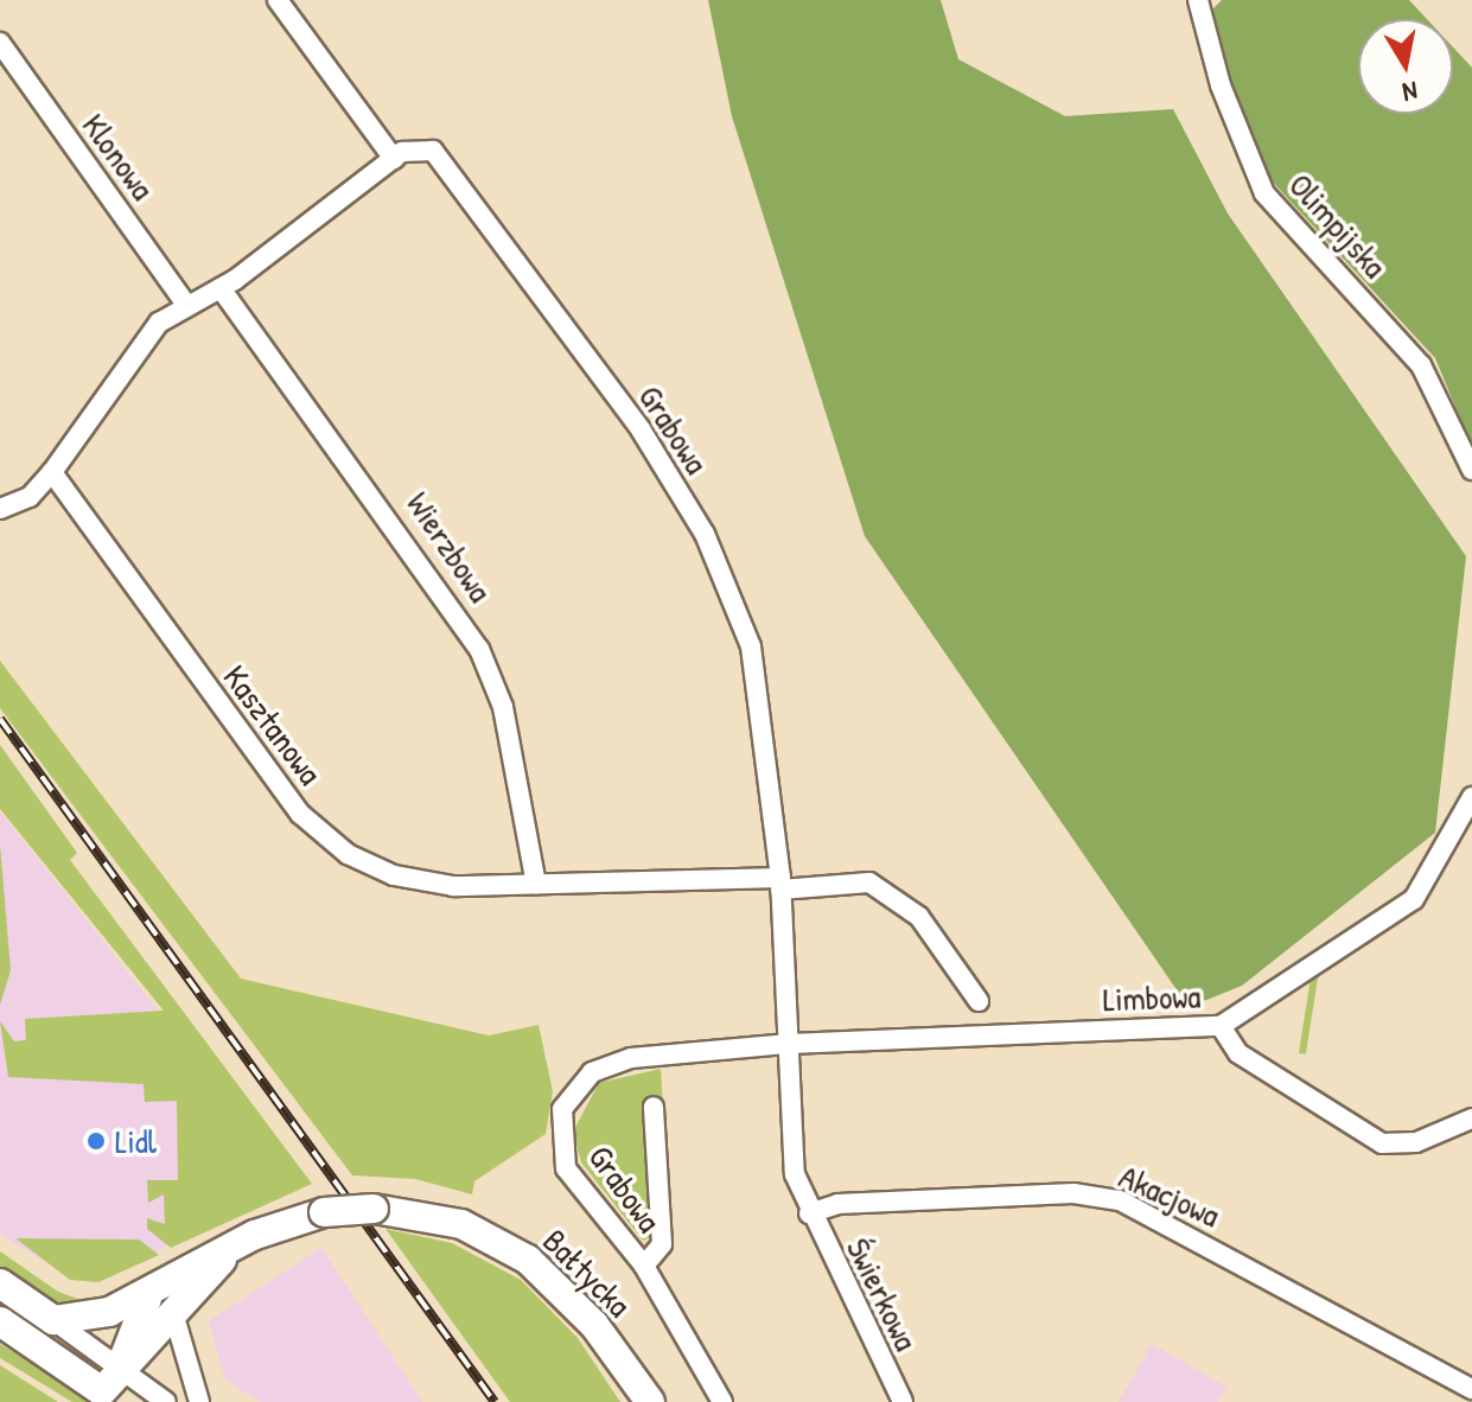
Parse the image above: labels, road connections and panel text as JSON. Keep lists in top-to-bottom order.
{
  "streets": {
    "main road": ["Bałtycka"],
    "street": [
      "Klonowa",
      "Olimpijska",
      "Grabowa",
      "Wierzbowa",
      "Kasztanowa",
      "Limbowa",
      "Akacjowa",
      "Świerkowa"
    ]
  },
  "crossings": [
    ["Grabowa", "Kasztanowa"],
    ["Grabowa", "Limbowa"],
    ["Grabowa", "Akacjowa"],
    ["Grabowa", "Świerkowa"],
    ["Wierzbowa", "Kasztanowa"],
    ["Akacjowa", "Świerkowa"]
  ],
  "places": ["Lidl"],
  "north": "bottom"
}
